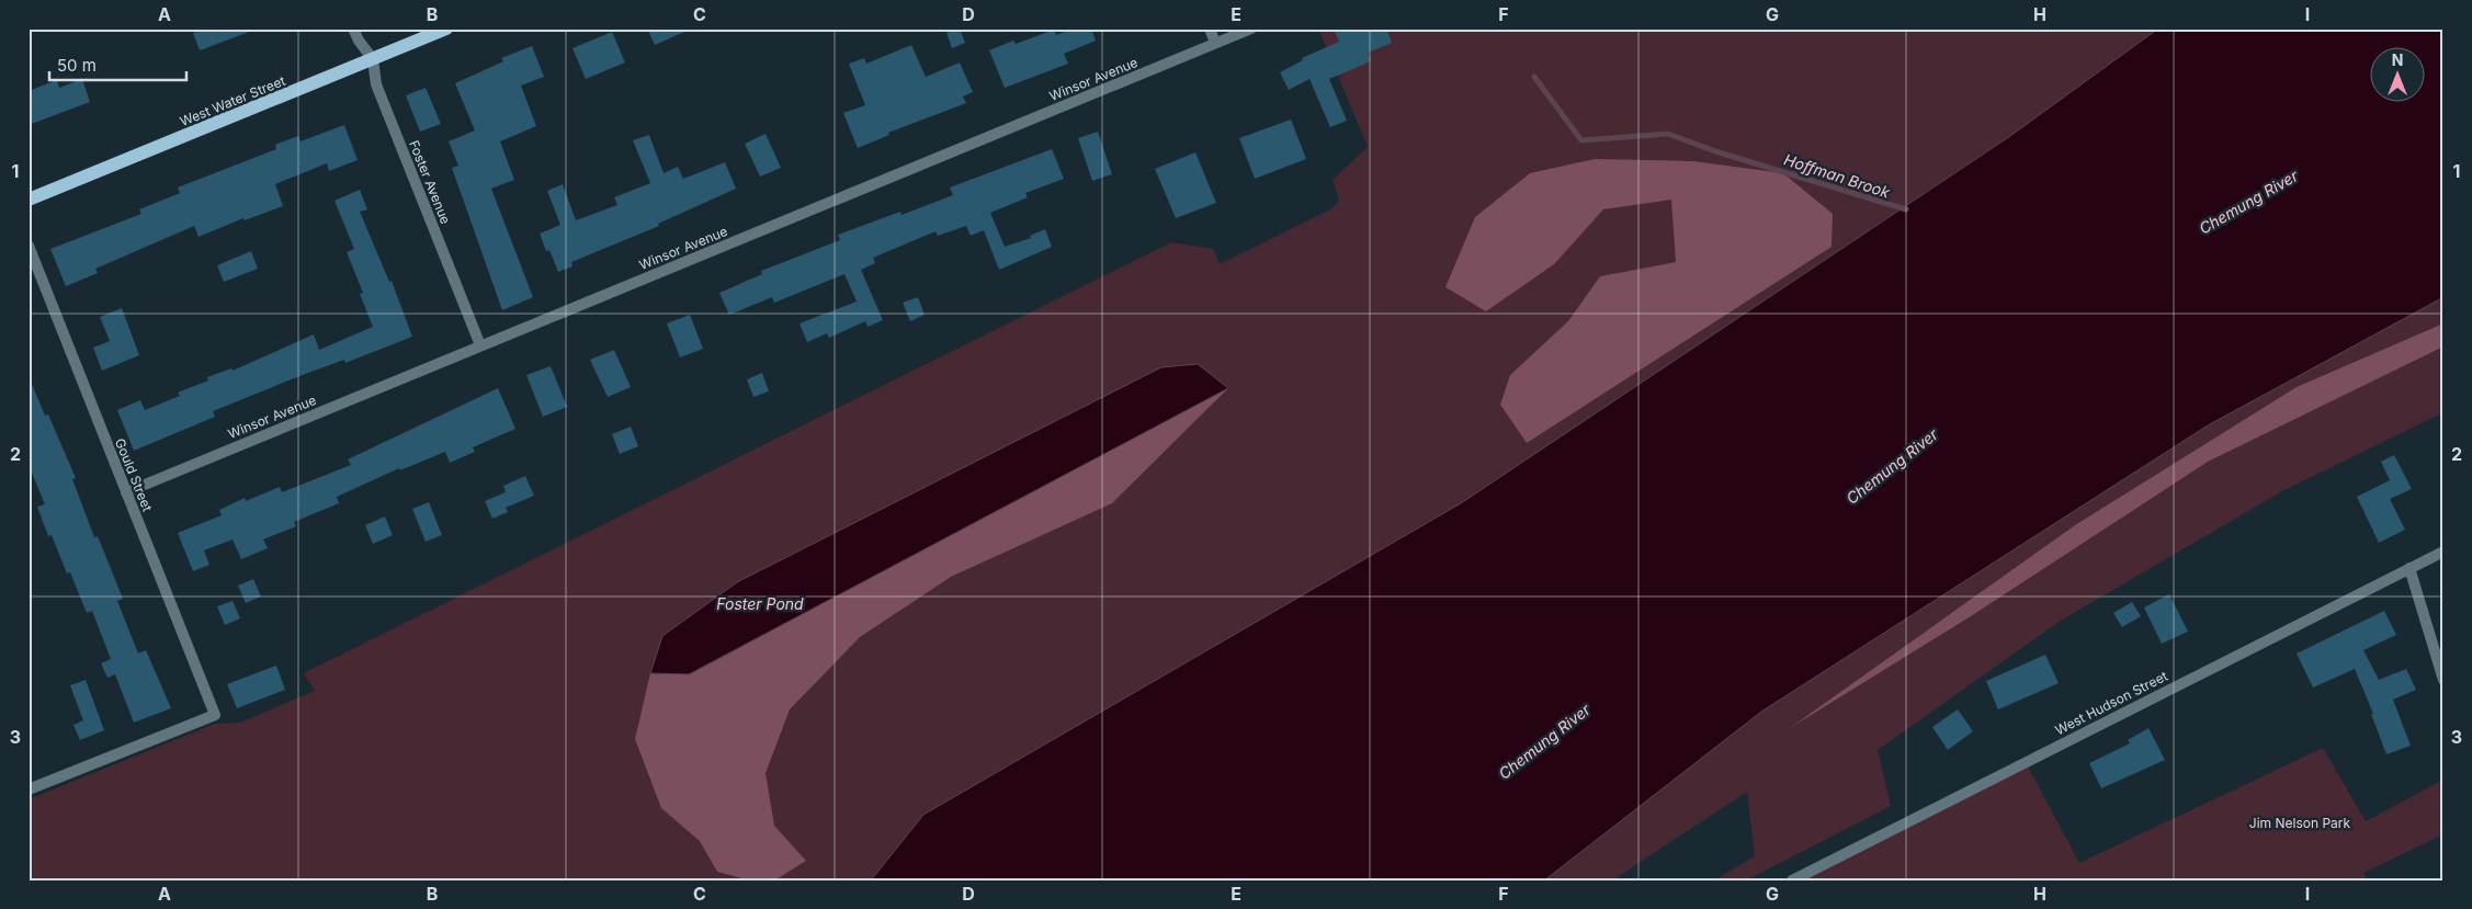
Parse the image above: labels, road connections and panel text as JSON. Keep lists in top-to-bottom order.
{
  "streets": {
    "main road": ["West Water Street"],
    "street": [
      "Winsor Avenue",
      "Foster Avenue",
      "Gould Street",
      "West Hudson Street"
    ]
  },
  "crossings": [
    ["Winsor Avenue", "Foster Avenue"],
    ["Winsor Avenue", "Gould Street"],
    ["West Water Street", "Foster Avenue"]
  ],
  "water": ["Hoffman Brook", "Chemung River", "Foster Pond"],
  "parks": ["Jim Nelson Park"],
  "scale_bar": "50 m",
  "north": "top",
  "grid": {
    "columns": [
      "A",
      "B",
      "C",
      "D",
      "E",
      "F",
      "G",
      "H",
      "I"
    ],
    "rows": ["1", "2", "3"]
  }
}
